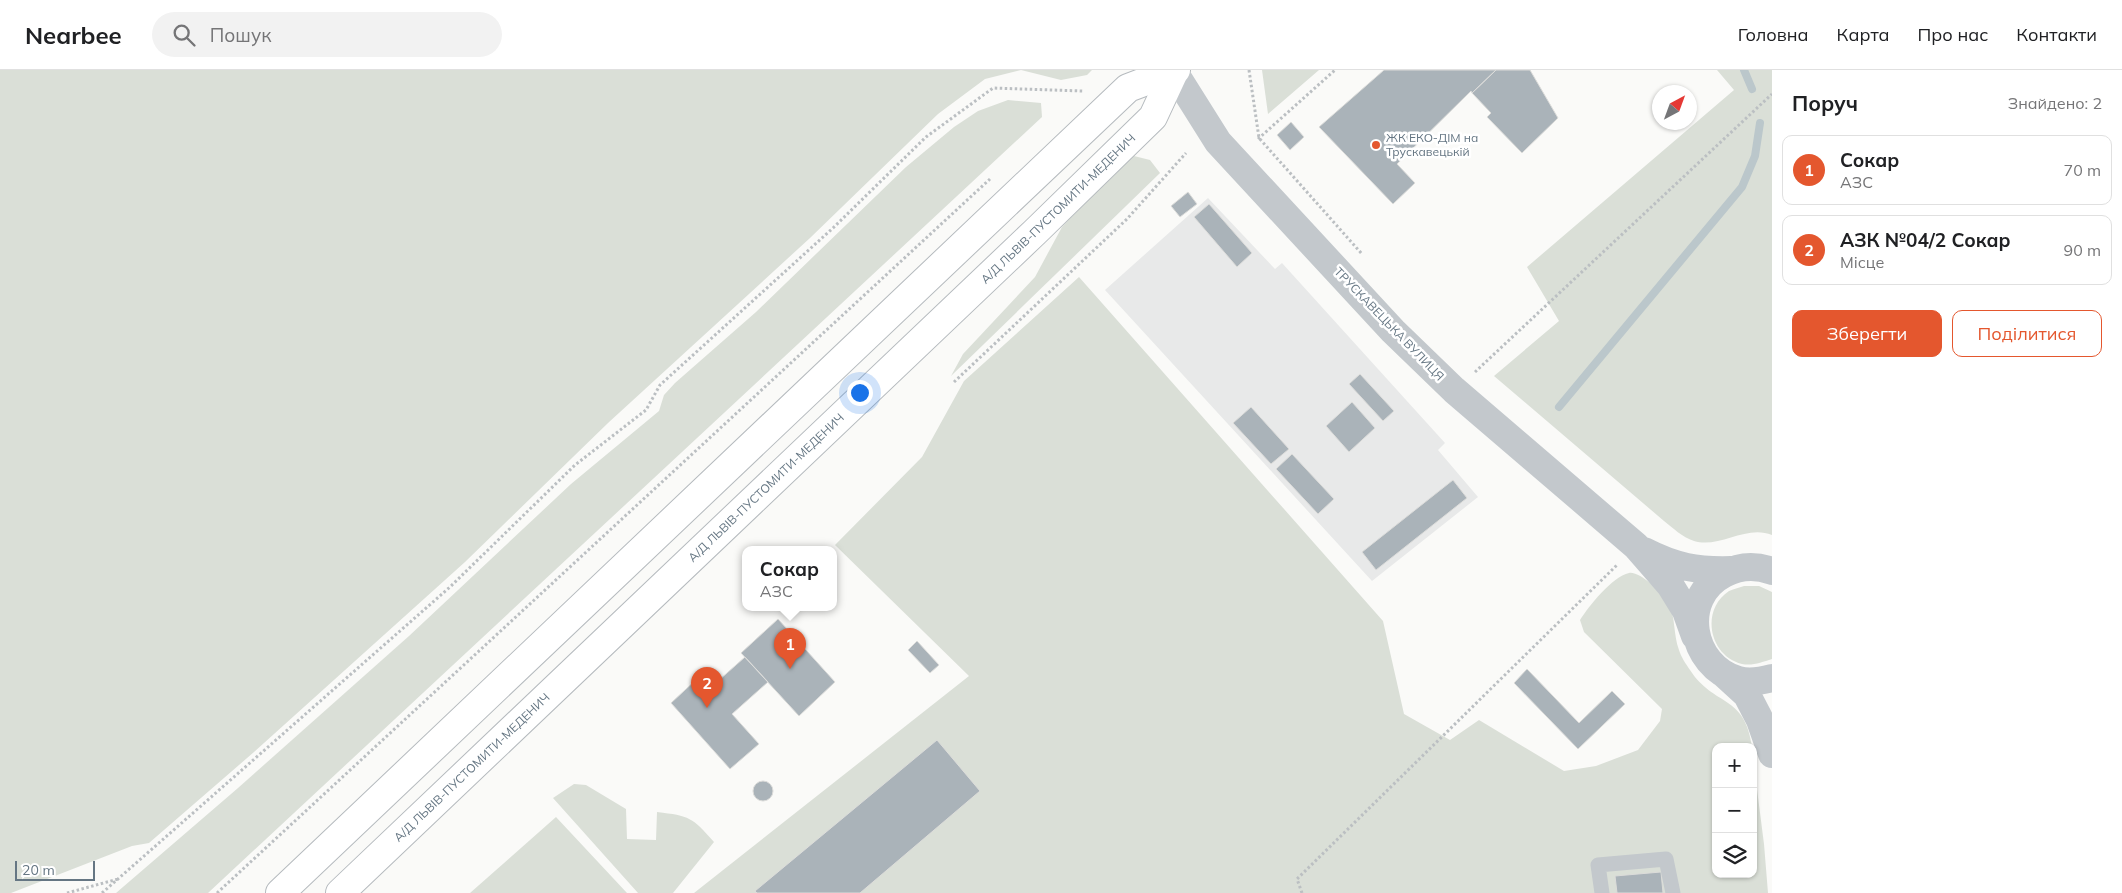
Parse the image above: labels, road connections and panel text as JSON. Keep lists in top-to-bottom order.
{
  "streets": {
    "main road": ["А/Д ЛЬВІВ-ПУСТОМИТИ-МЕДЕНИЧ"],
    "street": ["ТРУСКАВЕЦЬКА ВУЛИЦЯ"]
  },
  "crossings": [
    ["А/Д ЛЬВІВ-ПУСТОМИТИ-МЕДЕНИЧ", "ТРУСКАВЕЦЬКА ВУЛИЦЯ"]
  ],
  "places": ["ЖК ЕКО-ДІМ на Трускавецькій"],
  "scale_bar": "20 m",
  "north": "top right",
  "page": {
    "header": "Nearbee",
    "search": "Пошук",
    "nav": [
      "Головна",
      "Карта",
      "Про нас",
      "Контакти"
    ],
    "heading": ["Поруч", "Знайдено: 2"],
    "list": [
      {
        "mark": "1",
        "name": "Сокар",
        "note": "АЗС",
        "value": "70 m"
      },
      {
        "mark": "2",
        "name": "АЗК №04/2 Сокар",
        "note": "Місце",
        "value": "90 m"
      }
    ],
    "buttons": ["Зберегти", "Поділитися"],
    "popup": ["Сокар", "АЗС"],
    "pins": ["1", "2"],
    "map_buttons": ["+", "−"],
    "scale": "20 m"
  }
}
